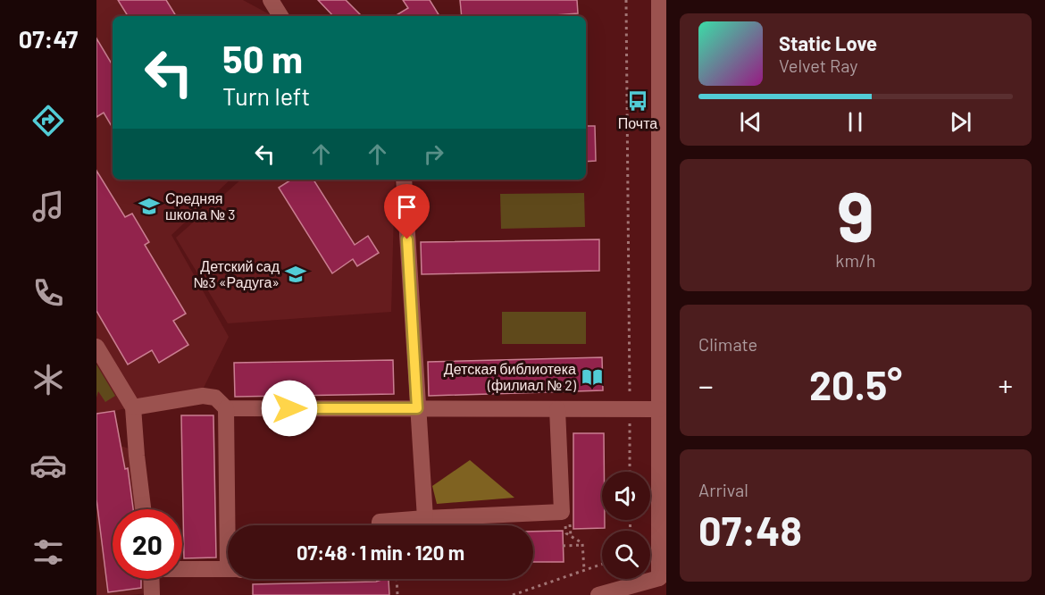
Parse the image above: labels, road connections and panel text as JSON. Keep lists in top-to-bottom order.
{
  "places": {
    "bus stop": ["Почта"],
    "school or university": ["Средняя школа № 3", "Детский сад №3 «Радуга»"],
    "library": ["Детская библиотека (филиал № 2)"]
  },
  "page": {
    "tabs": "07:47",
    "turn": ["50 m", "Turn left"],
    "song": ["Static Love", "Velvet Ray"],
    "tile": [
      ["9", "km/h"],
      "Climate",
      ["Arrival", "07:48"]
    ],
    "heat": ["−", "20.5°", "+"],
    "limit": "20",
    "trip": "07:48 · 1 min · 120 m"
  }
}
